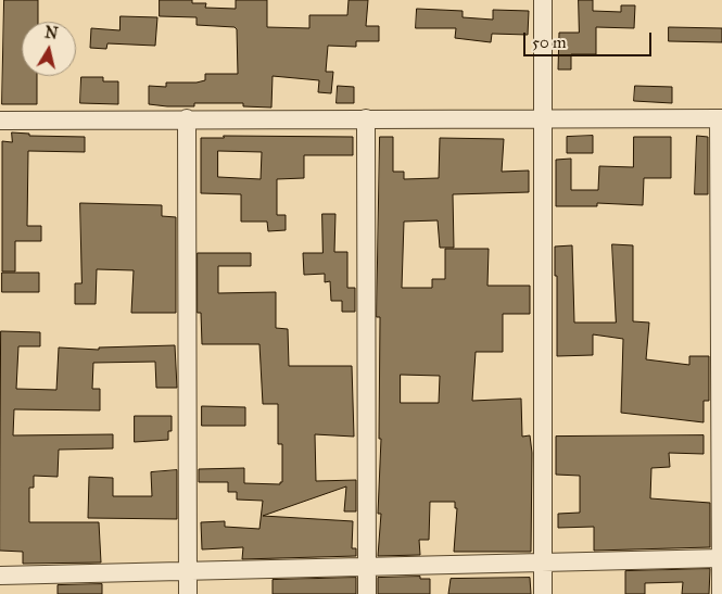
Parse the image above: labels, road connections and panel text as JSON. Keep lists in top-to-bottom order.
{
  "scale_bar": "50 m",
  "north": "top"
}
